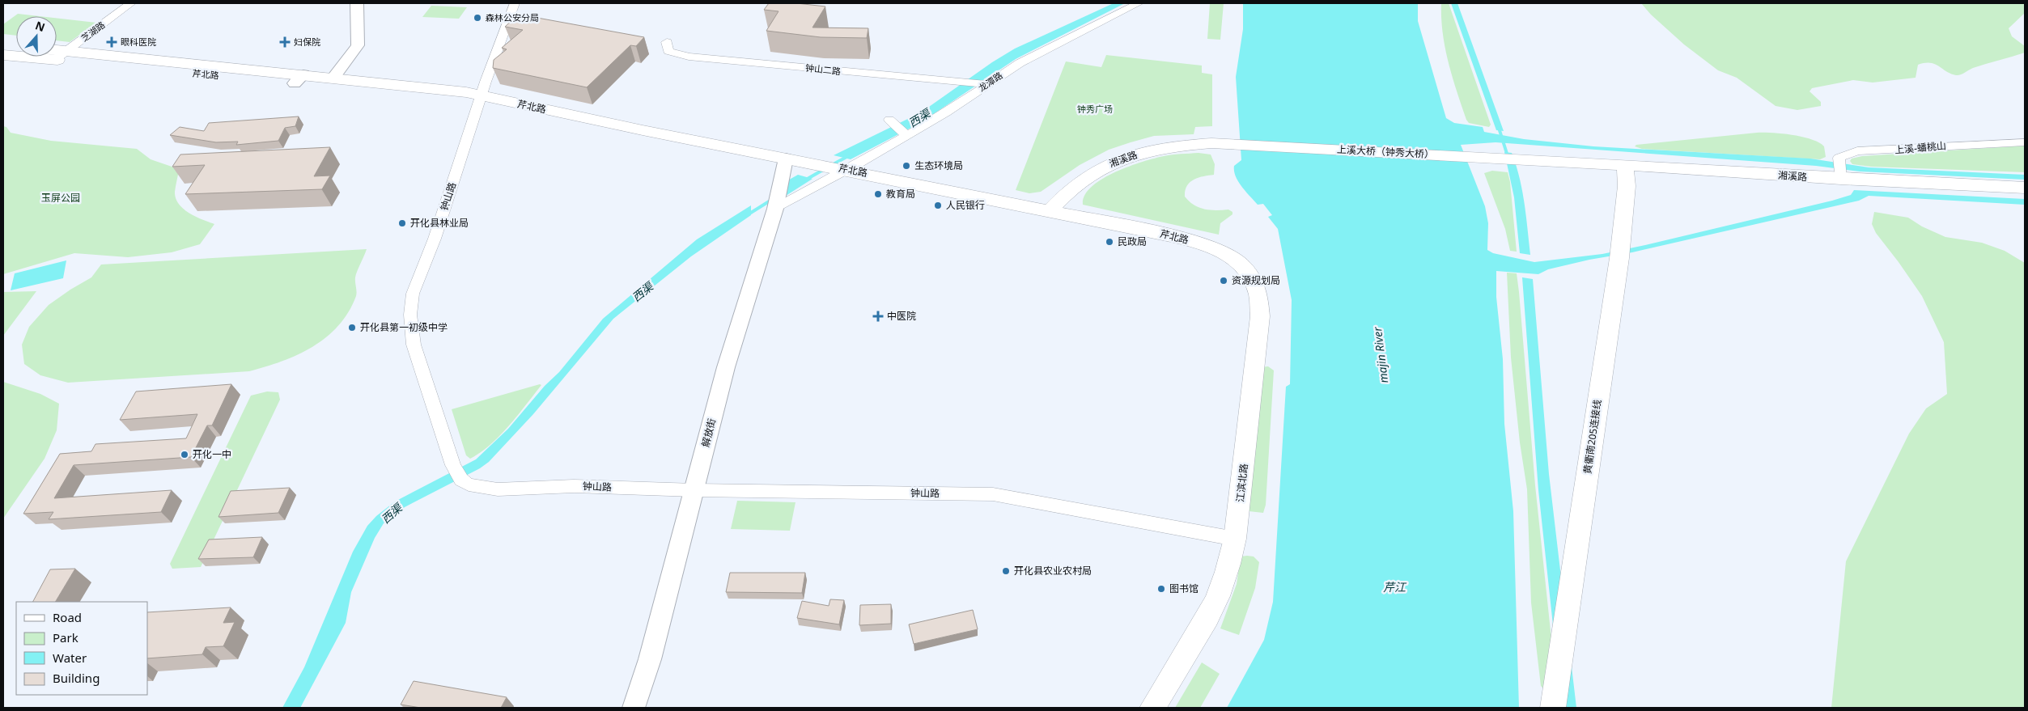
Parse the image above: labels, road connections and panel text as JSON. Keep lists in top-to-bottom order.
{
  "streets": {
    "main road": [
      "芹北路",
      "上溪大桥（钟秀大桥）",
      "湘溪路",
      "黄衢南205连接线",
      "江滨北路"
    ],
    "street": [
      "芝湖路",
      "钟山二路",
      "龙潭路",
      "上溪-蟠桃山",
      "钟山路",
      "解放街"
    ]
  },
  "crossings": [
    ["芝湖路", "芹北路"],
    ["钟山二路", "龙潭路"],
    ["芹北路", "龙潭路"],
    ["芹北路", "湘溪路"],
    ["芹北路", "钟山路"],
    ["芹北路", "解放街"],
    ["芹北路", "江滨北路"],
    ["龙潭路", "解放街"],
    ["上溪-蟠桃山", "湘溪路"],
    ["上溪大桥（钟秀大桥）", "湘溪路"],
    ["湘溪路", "黄衢南205连接线"],
    ["钟山路", "解放街"],
    ["钟山路", "江滨北路"]
  ],
  "water": ["西渠", "majin River", "芹江"],
  "parks": ["钟秀广场", "玉屏公园"],
  "places": {
    "other": [
      "森林公安分局",
      "生态环境局",
      "教育局",
      "人民银行",
      "开化县林业局",
      "民政局",
      "资源规划局",
      "开化县第一初级中学",
      "开化一中",
      "开化县农业农村局",
      "图书馆"
    ],
    "health": ["眼科医院", "妇保院", "中医院"]
  },
  "legend": [
    "Road",
    "Park",
    "Water",
    "Building"
  ],
  "north": "top"
}
